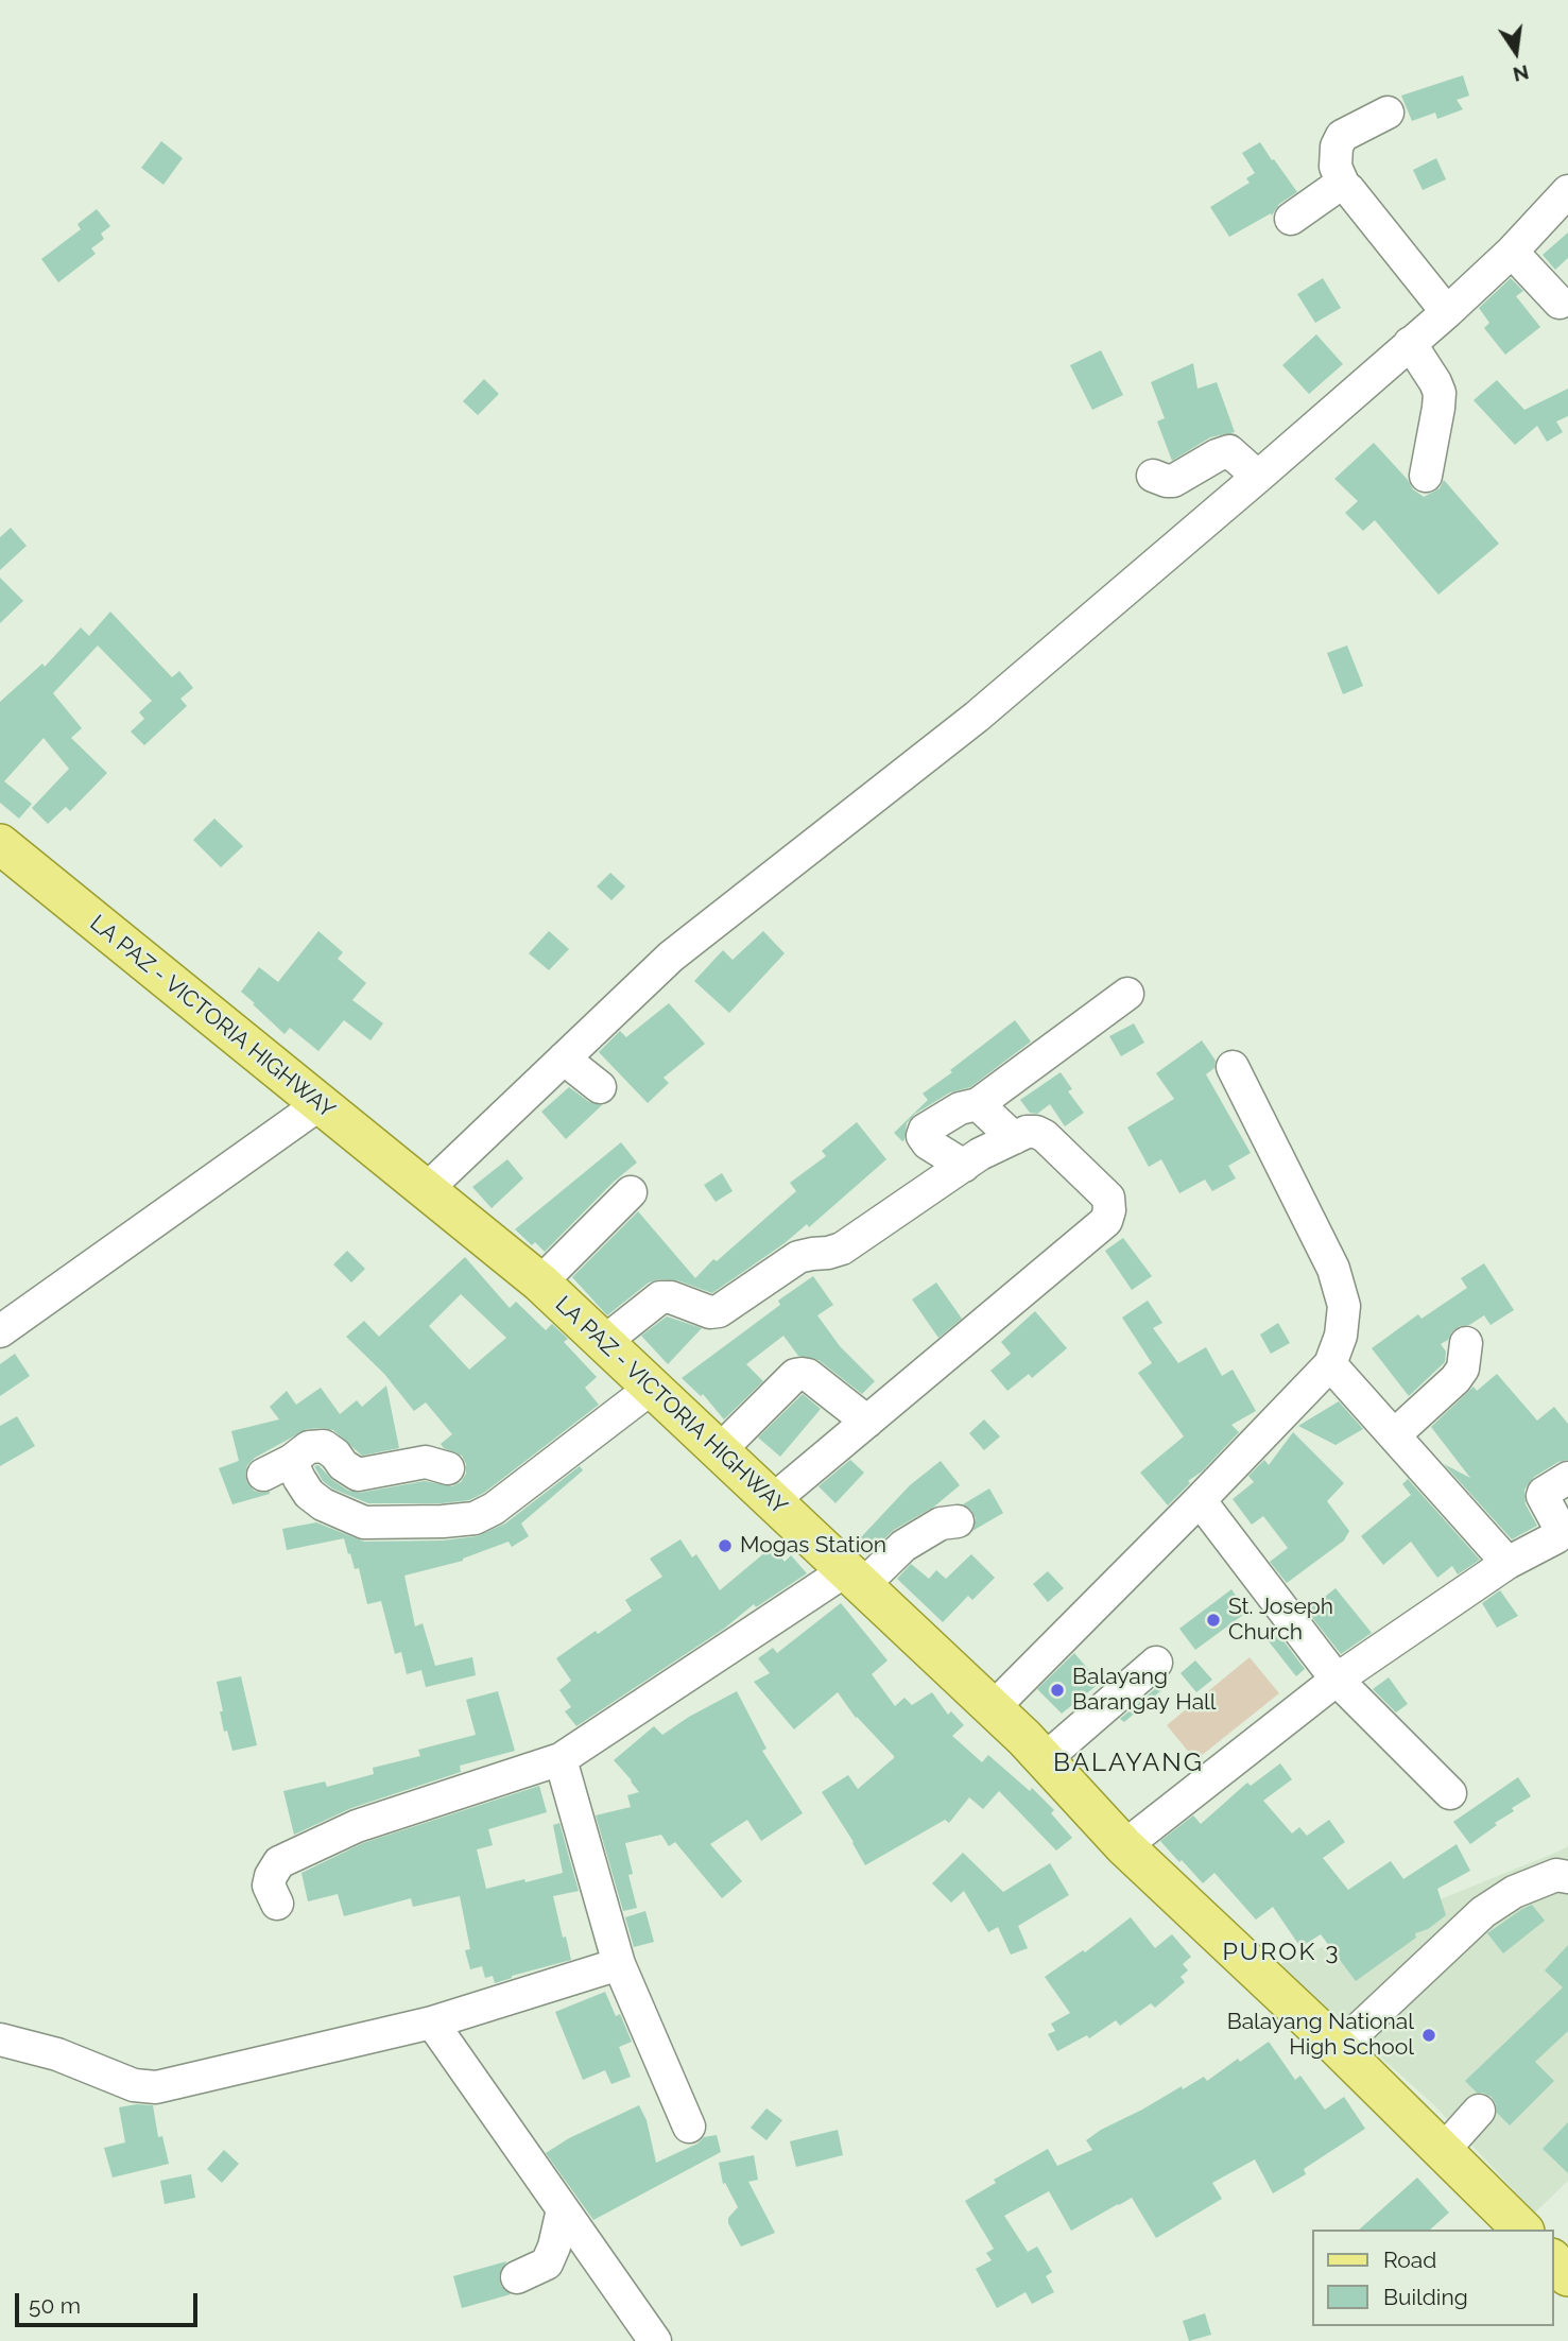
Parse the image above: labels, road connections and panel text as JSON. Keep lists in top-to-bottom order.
{
  "streets": {
    "main road": ["LA PAZ - VICTORIA HIGHWAY"]
  },
  "districts": ["BALAYANG", "PUROK 3"],
  "places": [
    "Mogas Station",
    "St. Joseph Church",
    "Balayang Barangay Hall",
    "Balayang National High School"
  ],
  "legend": ["Road", "Building"],
  "scale_bar": "50 m",
  "north": "bottom"
}
